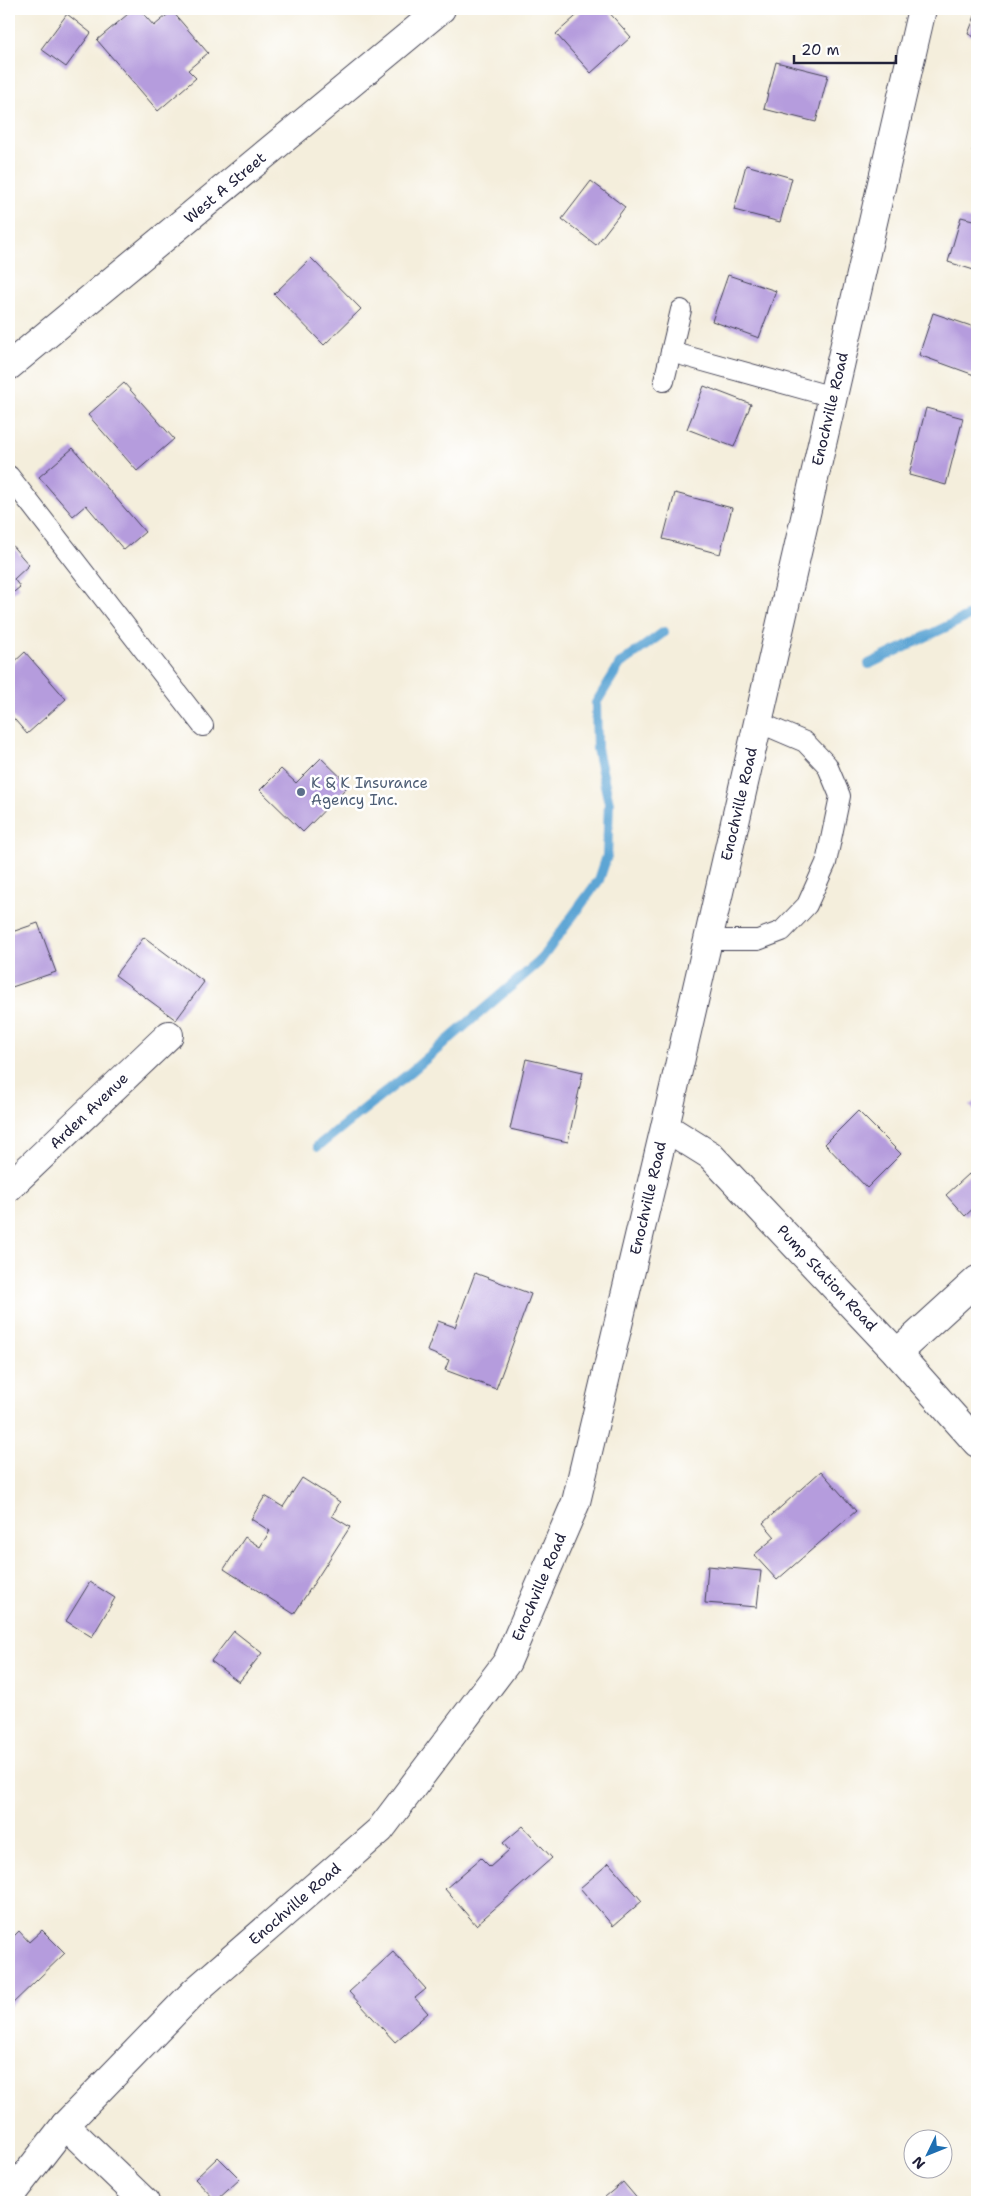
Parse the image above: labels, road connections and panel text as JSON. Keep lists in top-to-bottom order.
{
  "streets": {
    "street": [
      "West A Street",
      "Enochville Road",
      "Arden Avenue",
      "Pump Station Road"
    ]
  },
  "crossings": [
    ["Enochville Road", "Pump Station Road"]
  ],
  "places": ["K & K Insurance Agency Inc."],
  "scale_bar": "20 m",
  "north": "bottom left"
}
